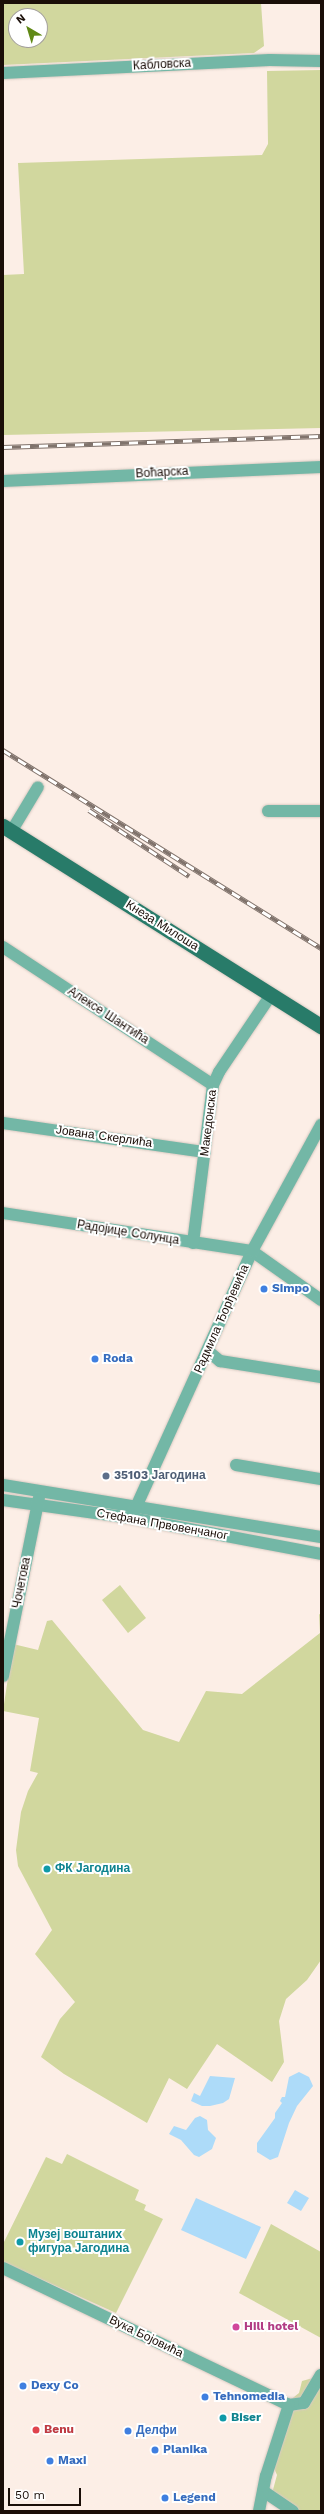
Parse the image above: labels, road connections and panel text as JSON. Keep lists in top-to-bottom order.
{
  "streets": {
    "main road": ["Кнеза Милоша"],
    "street": [
      "Кабловска",
      "Воћарска",
      "Алексе Шантића",
      "Македонска",
      "Јована Скерлића",
      "Радојице Солунца",
      "Радмила Ђорђевића",
      "Стефана Првовенчаног",
      "Чочетова",
      "Вука Бојовића"
    ]
  },
  "crossings": [
    ["Кнеза Милоша", "Македонска"],
    ["Алексе Шантића", "Македонска"],
    ["Македонска", "Јована Скерлића"],
    ["Македонска", "Радојице Солунца"],
    ["Радојице Солунца", "Радмила Ђорђевића"],
    ["Радмила Ђорђевића", "Стефана Првовенчаног"],
    ["Стефана Првовенчаног", "Чочетова"]
  ],
  "places": [
    "Simpo",
    "Roda",
    "35103 Јагодина",
    "ФК Јагодина",
    "Музеј воштаних фигура Јагодина",
    "Hill hotel",
    "Dexy Co",
    "Tehnomedia",
    "Biser",
    "Benu",
    "Делфи",
    "Planika",
    "Maxi",
    "Legend"
  ],
  "scale_bar": "50 m",
  "north": "top left"
}
